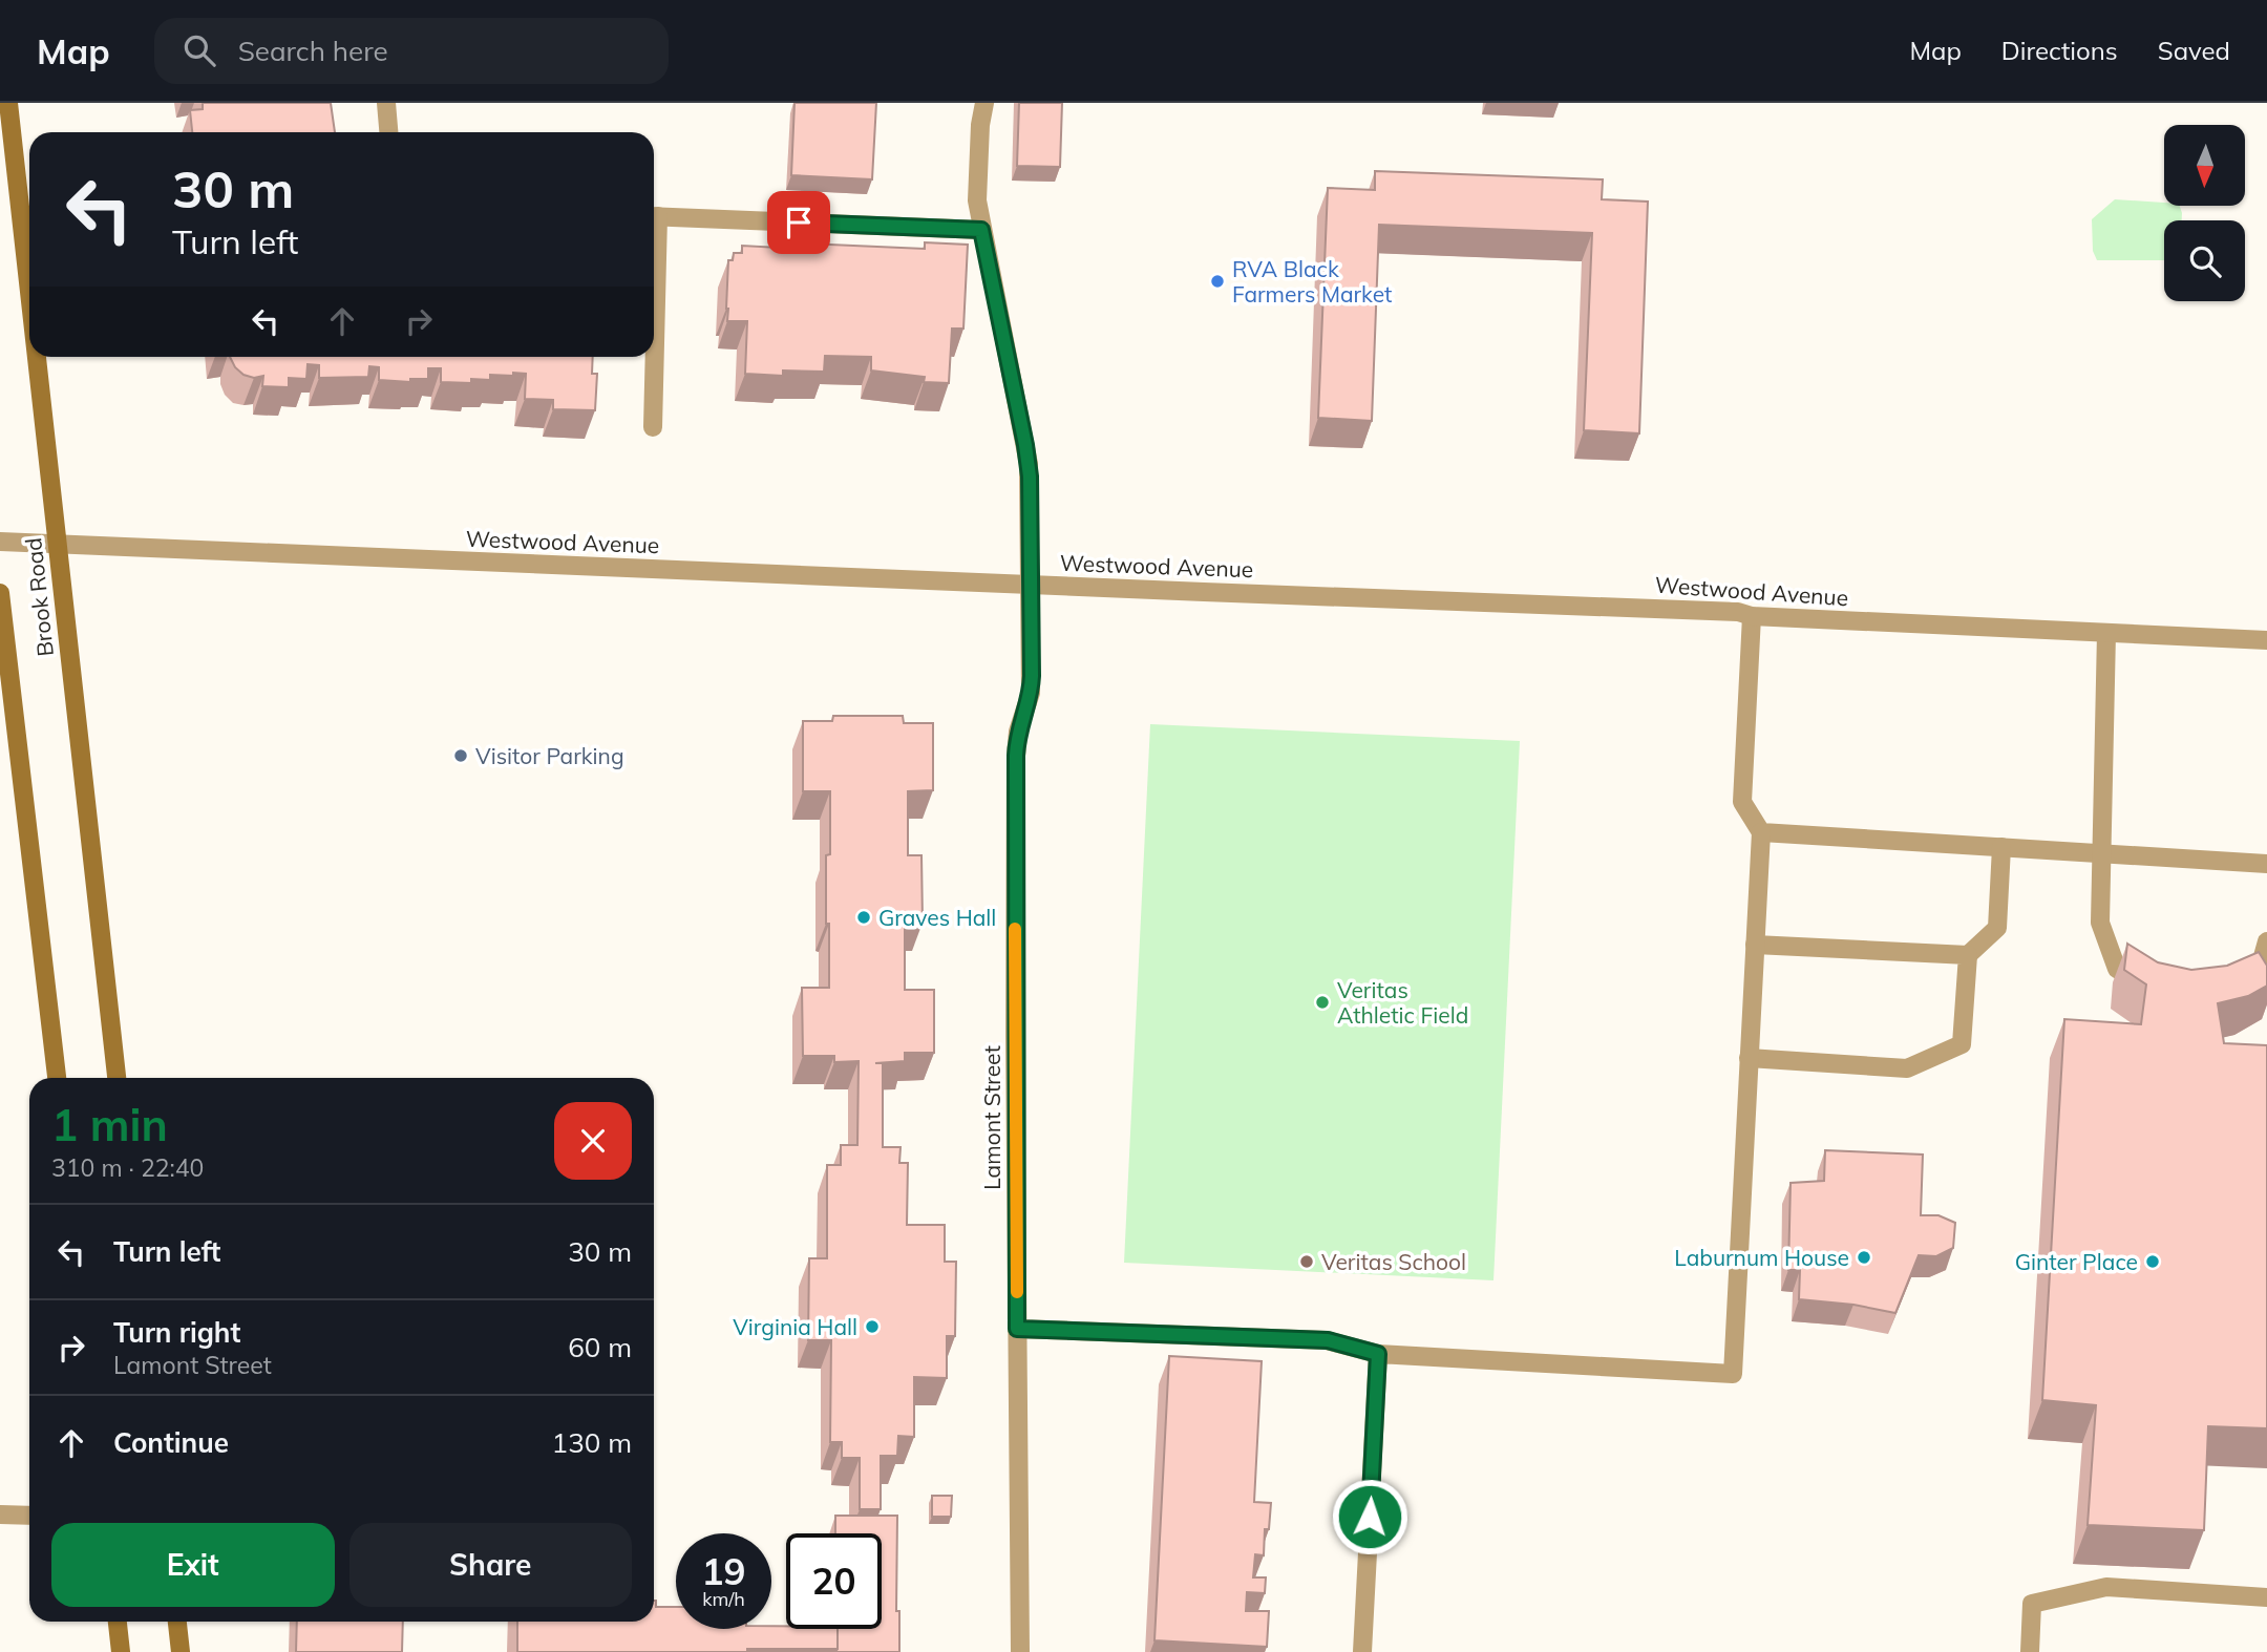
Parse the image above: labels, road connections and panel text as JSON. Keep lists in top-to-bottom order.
{
  "streets": {
    "main road": ["Brook Road"],
    "street": ["Westwood Avenue", "Lamont Street"]
  },
  "crossings": [
    ["Westwood Avenue", "Brook Road"],
    ["Westwood Avenue", "Lamont Street"]
  ],
  "places": [
    "RVA Black Farmers Market",
    "Visitor Parking",
    "Graves Hall",
    "Veritas Athletic Field",
    "Laburnum House",
    "Veritas School",
    "Ginter Place",
    "Virginia Hall"
  ],
  "north": "bottom",
  "page": {
    "header": "Map",
    "search": "Search here",
    "nav": ["Map", "Directions", "Saved"],
    "turn": ["30 m", "Turn left"],
    "heading": ["1 min", "310 m · 22:40"],
    "list": [
      {
        "name": "Turn left",
        "value": "30 m"
      },
      {
        "name": "Turn right",
        "note": "Lamont Street",
        "value": "60 m"
      },
      {
        "name": "Continue",
        "value": "130 m"
      }
    ],
    "buttons": ["Exit", "Share"],
    "speed": "19 km/h",
    "limit": "20"
  }
}
